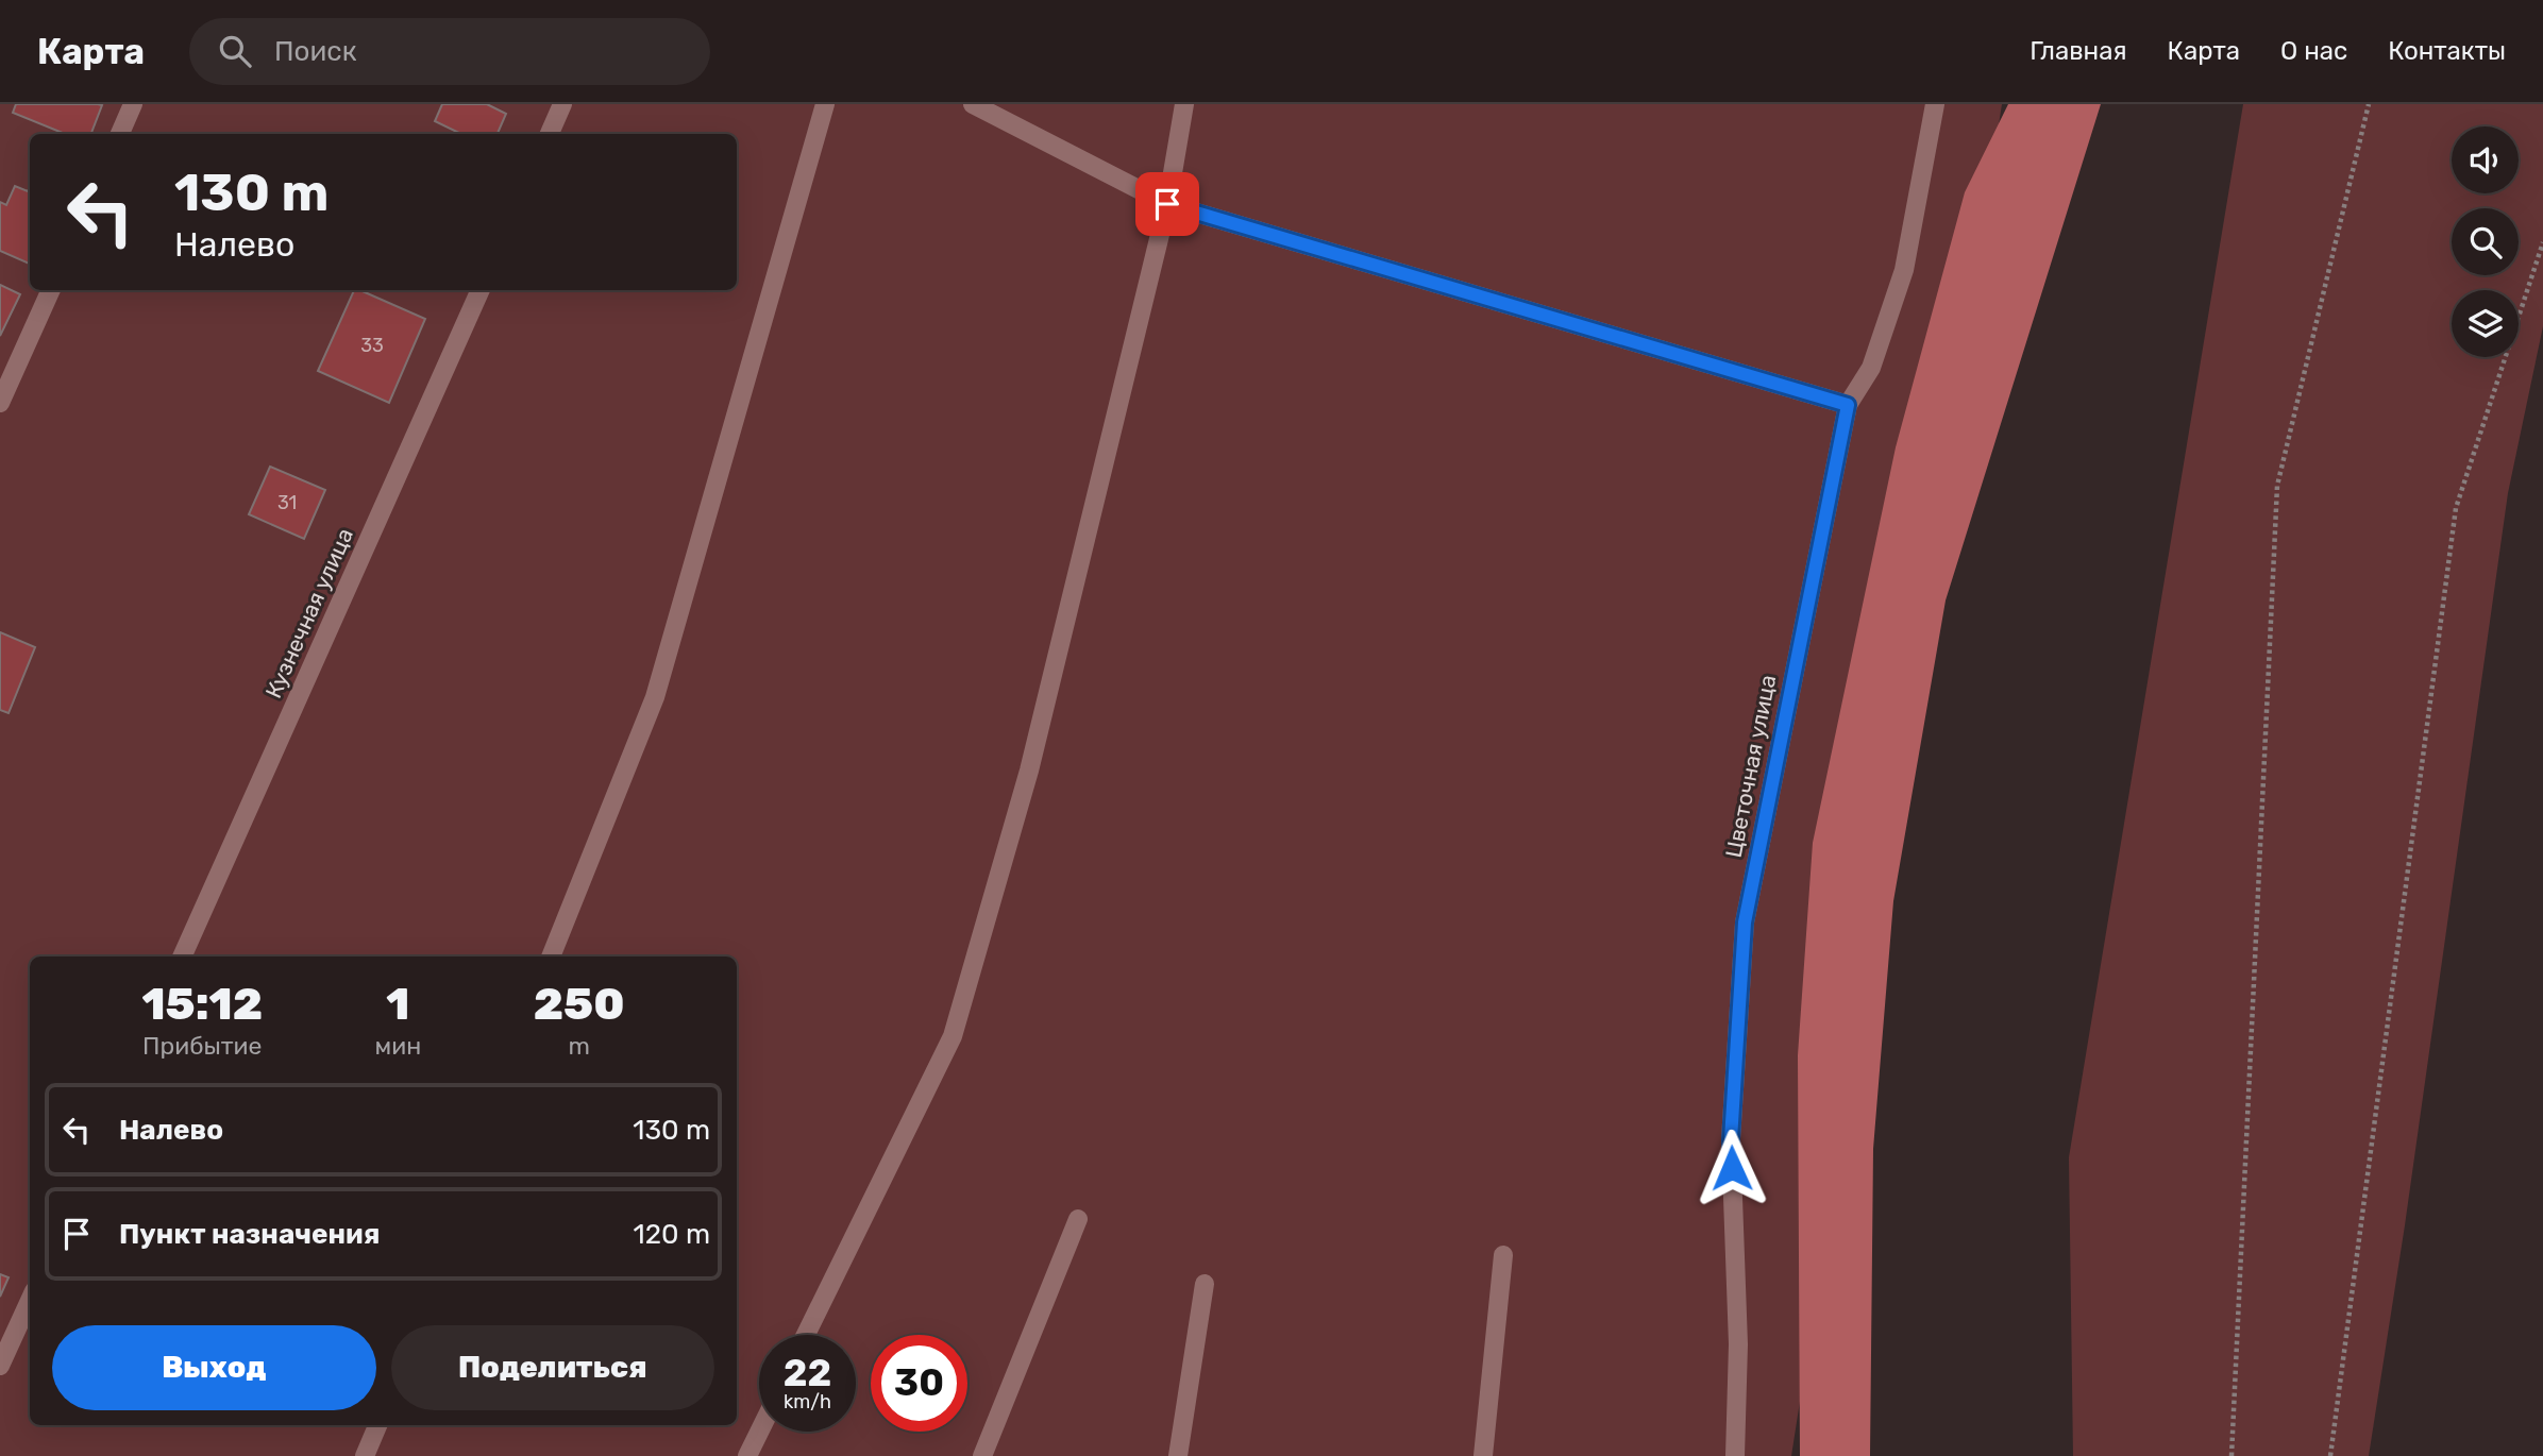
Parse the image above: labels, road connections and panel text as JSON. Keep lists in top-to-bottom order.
{
  "streets": {
    "street": ["Кузнечная улица", "Цветочная улица"]
  },
  "house_numbers": ["33", "31"],
  "page": {
    "header": "Карта",
    "search": "Поиск",
    "nav": [
      "Главная",
      "Карта",
      "О нас",
      "Контакты"
    ],
    "turn": ["130 m", "Налево"],
    "eta": [
      "15:12",
      "Прибытие",
      "1",
      "мин",
      "250",
      "m"
    ],
    "list": [
      {
        "name": "Налево",
        "value": "130 m"
      },
      {
        "name": "Пункт назначения",
        "value": "120 m"
      }
    ],
    "buttons": ["Выход", "Поделиться"],
    "speed": "22 km/h",
    "limit": "30"
  }
}
